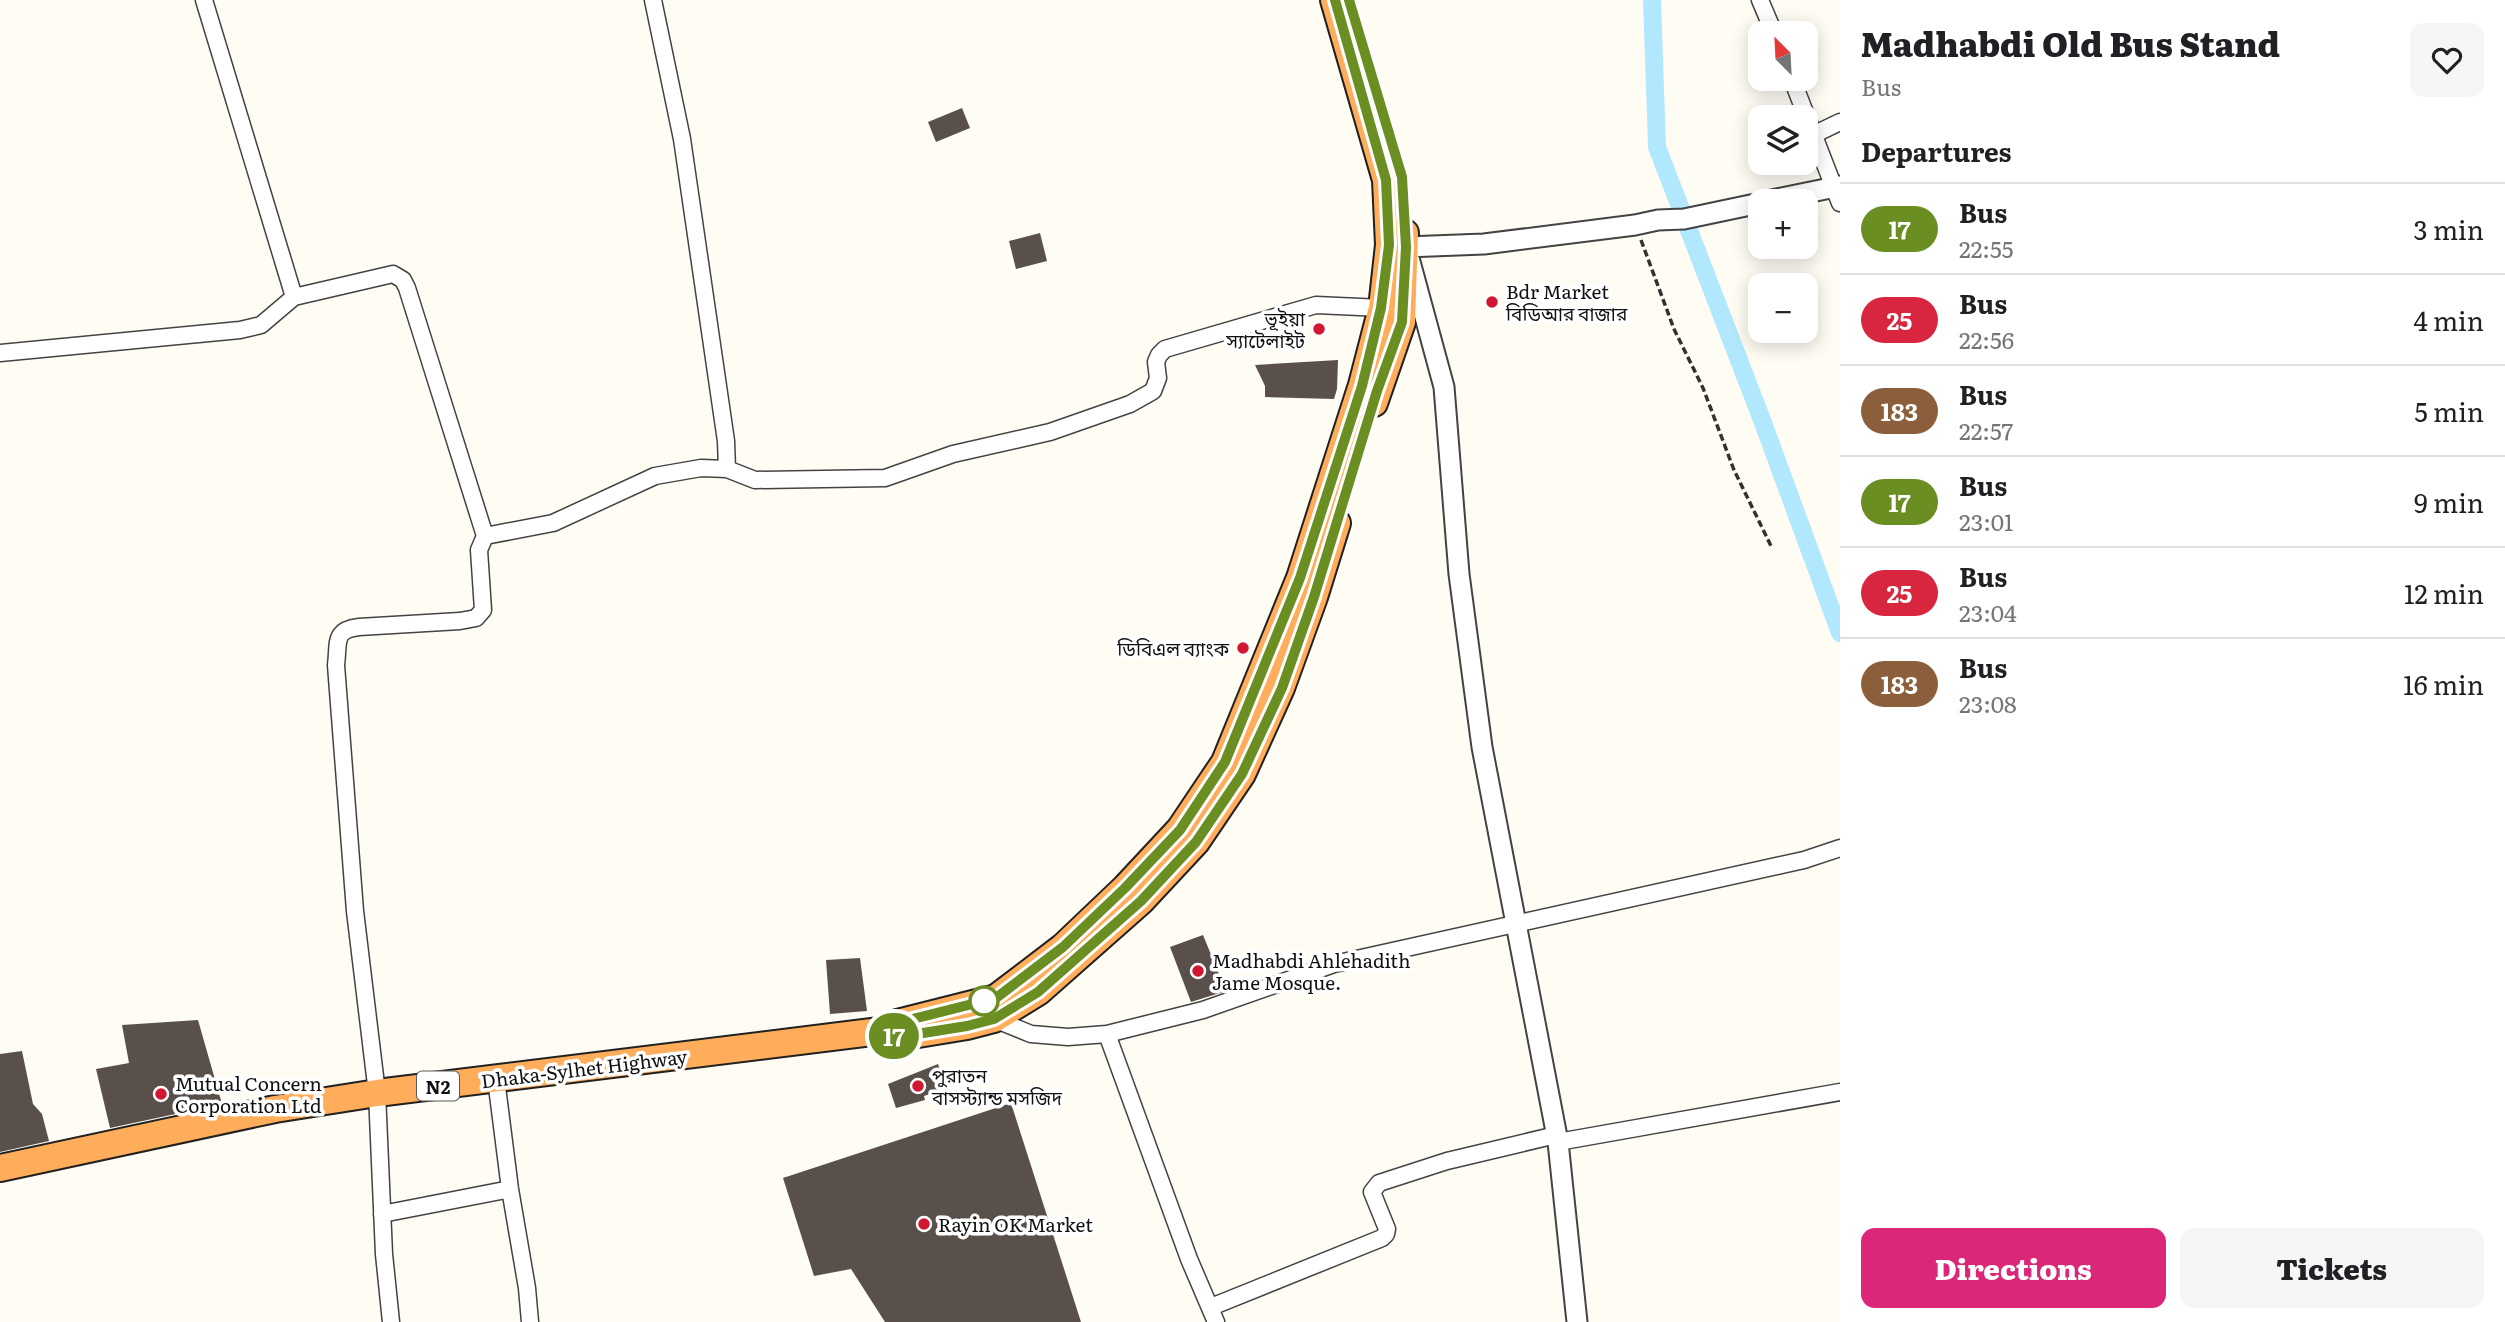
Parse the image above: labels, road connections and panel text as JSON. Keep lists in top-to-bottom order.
{
  "streets": {
    "highway": ["Dhaka-Sylhet Highway", "N2"]
  },
  "places": [
    "Bdr Market বিডিআর বাজার",
    "ভূইয়া স্যাটেলাইট",
    "ডিবিএল ব্যাংক",
    "Madhabdi Ahlehadith Jame Mosque.",
    "পুরাতন বাসস্ট্যান্ড মসজিদ",
    "Mutual Concern Corporation Ltd",
    "Rayin OK Market"
  ],
  "lines": ["bus line 17"],
  "north": "top left",
  "page": {
    "on_map": "17",
    "heading": [
      ["Madhabdi Old Bus Stand", "Bus"],
      "Departures"
    ],
    "map_buttons": ["+", "−"],
    "list": [
      {
        "mark": "17",
        "name": "Bus",
        "note": "22:55",
        "value": "3 min"
      },
      {
        "mark": "25",
        "name": "Bus",
        "note": "22:56",
        "value": "4 min"
      },
      {
        "mark": "183",
        "name": "Bus",
        "note": "22:57",
        "value": "5 min"
      },
      {
        "mark": "17",
        "name": "Bus",
        "note": "23:01",
        "value": "9 min"
      },
      {
        "mark": "25",
        "name": "Bus",
        "note": "23:04",
        "value": "12 min"
      },
      {
        "mark": "183",
        "name": "Bus",
        "note": "23:08",
        "value": "16 min"
      }
    ],
    "buttons": ["Directions", "Tickets"]
  }
}
